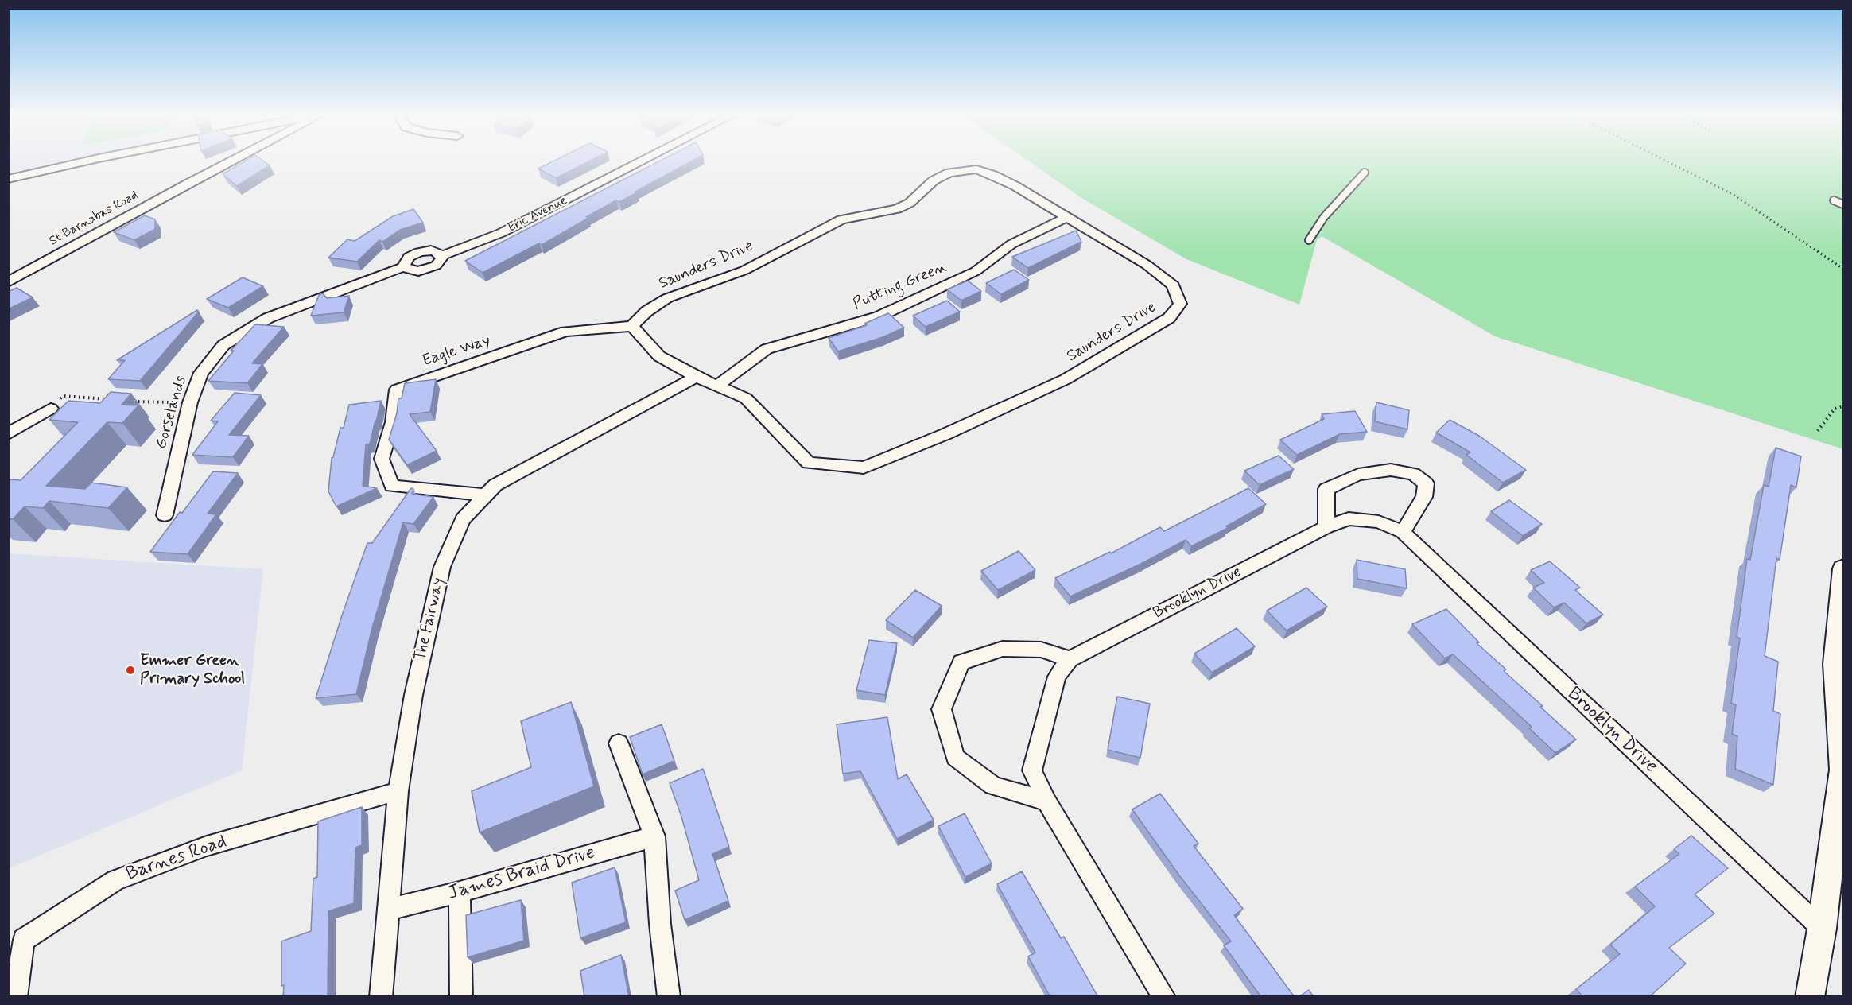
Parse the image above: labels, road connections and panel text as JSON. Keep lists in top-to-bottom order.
{
  "streets": {
    "street": [
      "Eric Avenue",
      "St Barnabas Road",
      "Saunders Drive",
      "Putting Green",
      "Eagle Way",
      "Gorselands",
      "Brooklyn Drive",
      "The Fairway",
      "Barnes Road",
      "James Braid Drive"
    ]
  },
  "crossings": [
    ["Saunders Drive", "Putting Green"],
    ["Saunders Drive", "Eagle Way"],
    ["Saunders Drive", "The Fairway"],
    ["Eagle Way", "The Fairway"],
    ["The Fairway", "Barnes Road"],
    ["The Fairway", "James Braid Drive"]
  ],
  "places": ["Emmer Green Primary School"]
}
